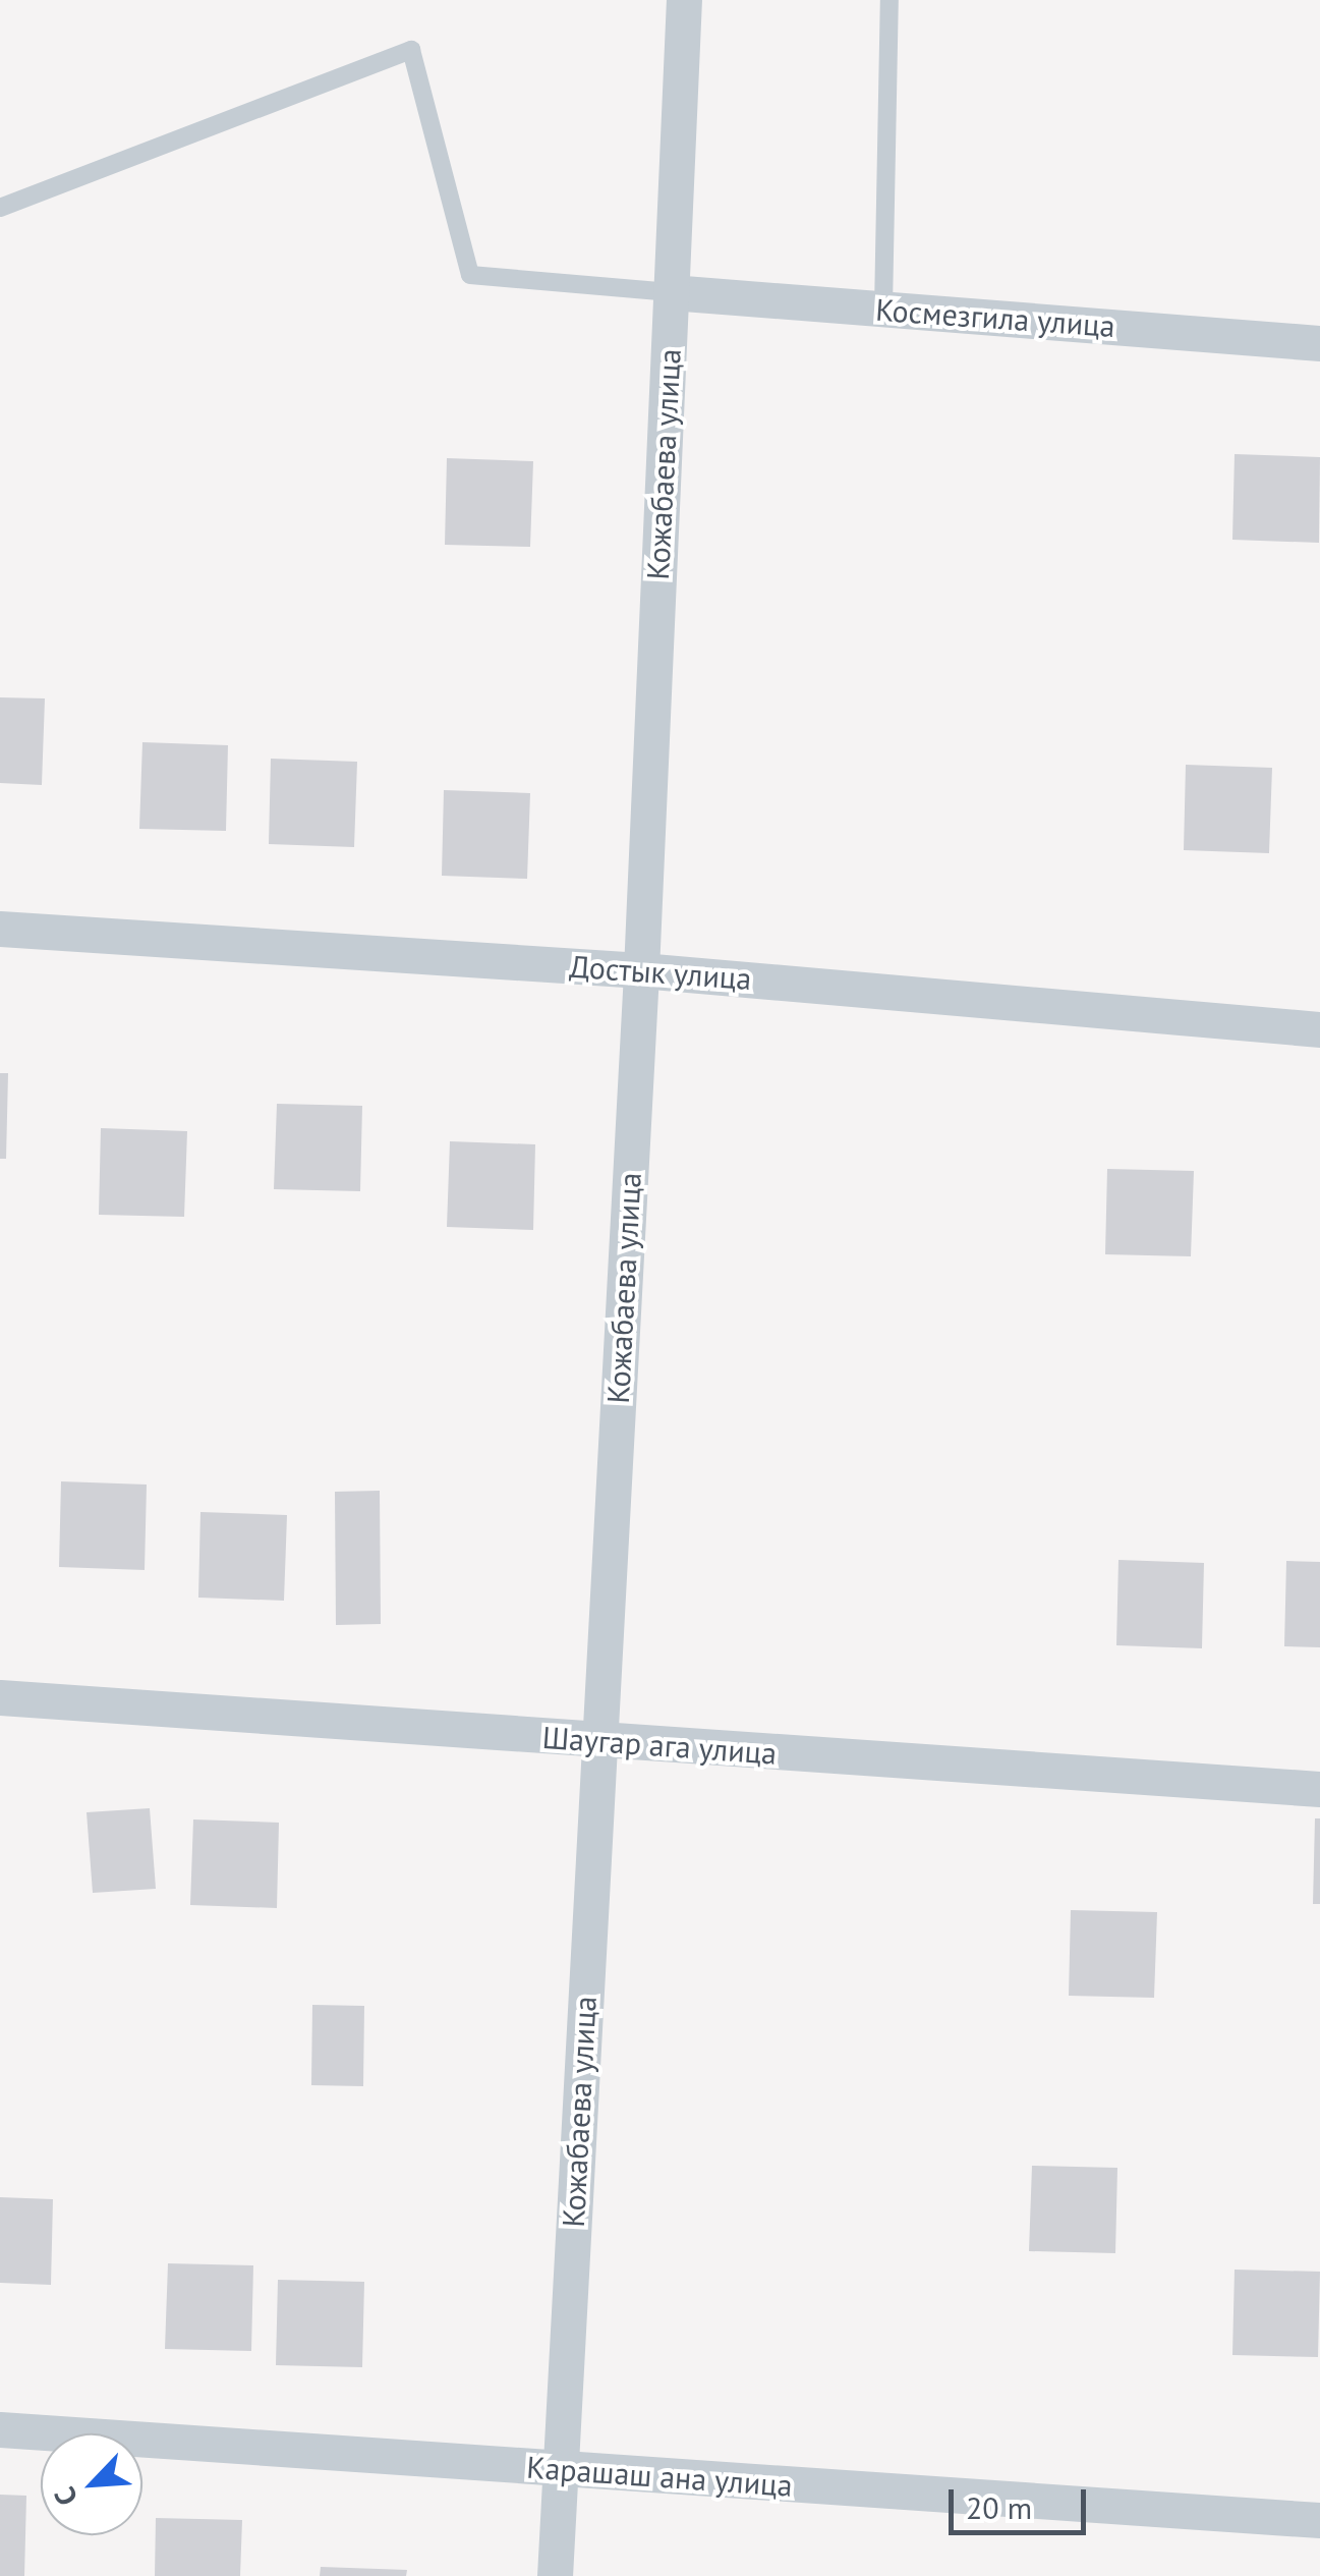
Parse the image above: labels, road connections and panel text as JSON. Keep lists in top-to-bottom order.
{
  "streets": {
    "street": [
      "Космезгила улица",
      "Кожабаева улица",
      "Достык улица",
      "Шаугар ага улица",
      "Карашаш ана улица"
    ]
  },
  "crossings": [
    ["Космезгила улица", "Кожабаева улица"],
    ["Кожабаева улица", "Достык улица"],
    ["Кожабаева улица", "Шаугар ага улица"],
    ["Кожабаева улица", "Карашаш ана улица"]
  ],
  "scale_bar": "20 m",
  "north": "bottom left"
}
